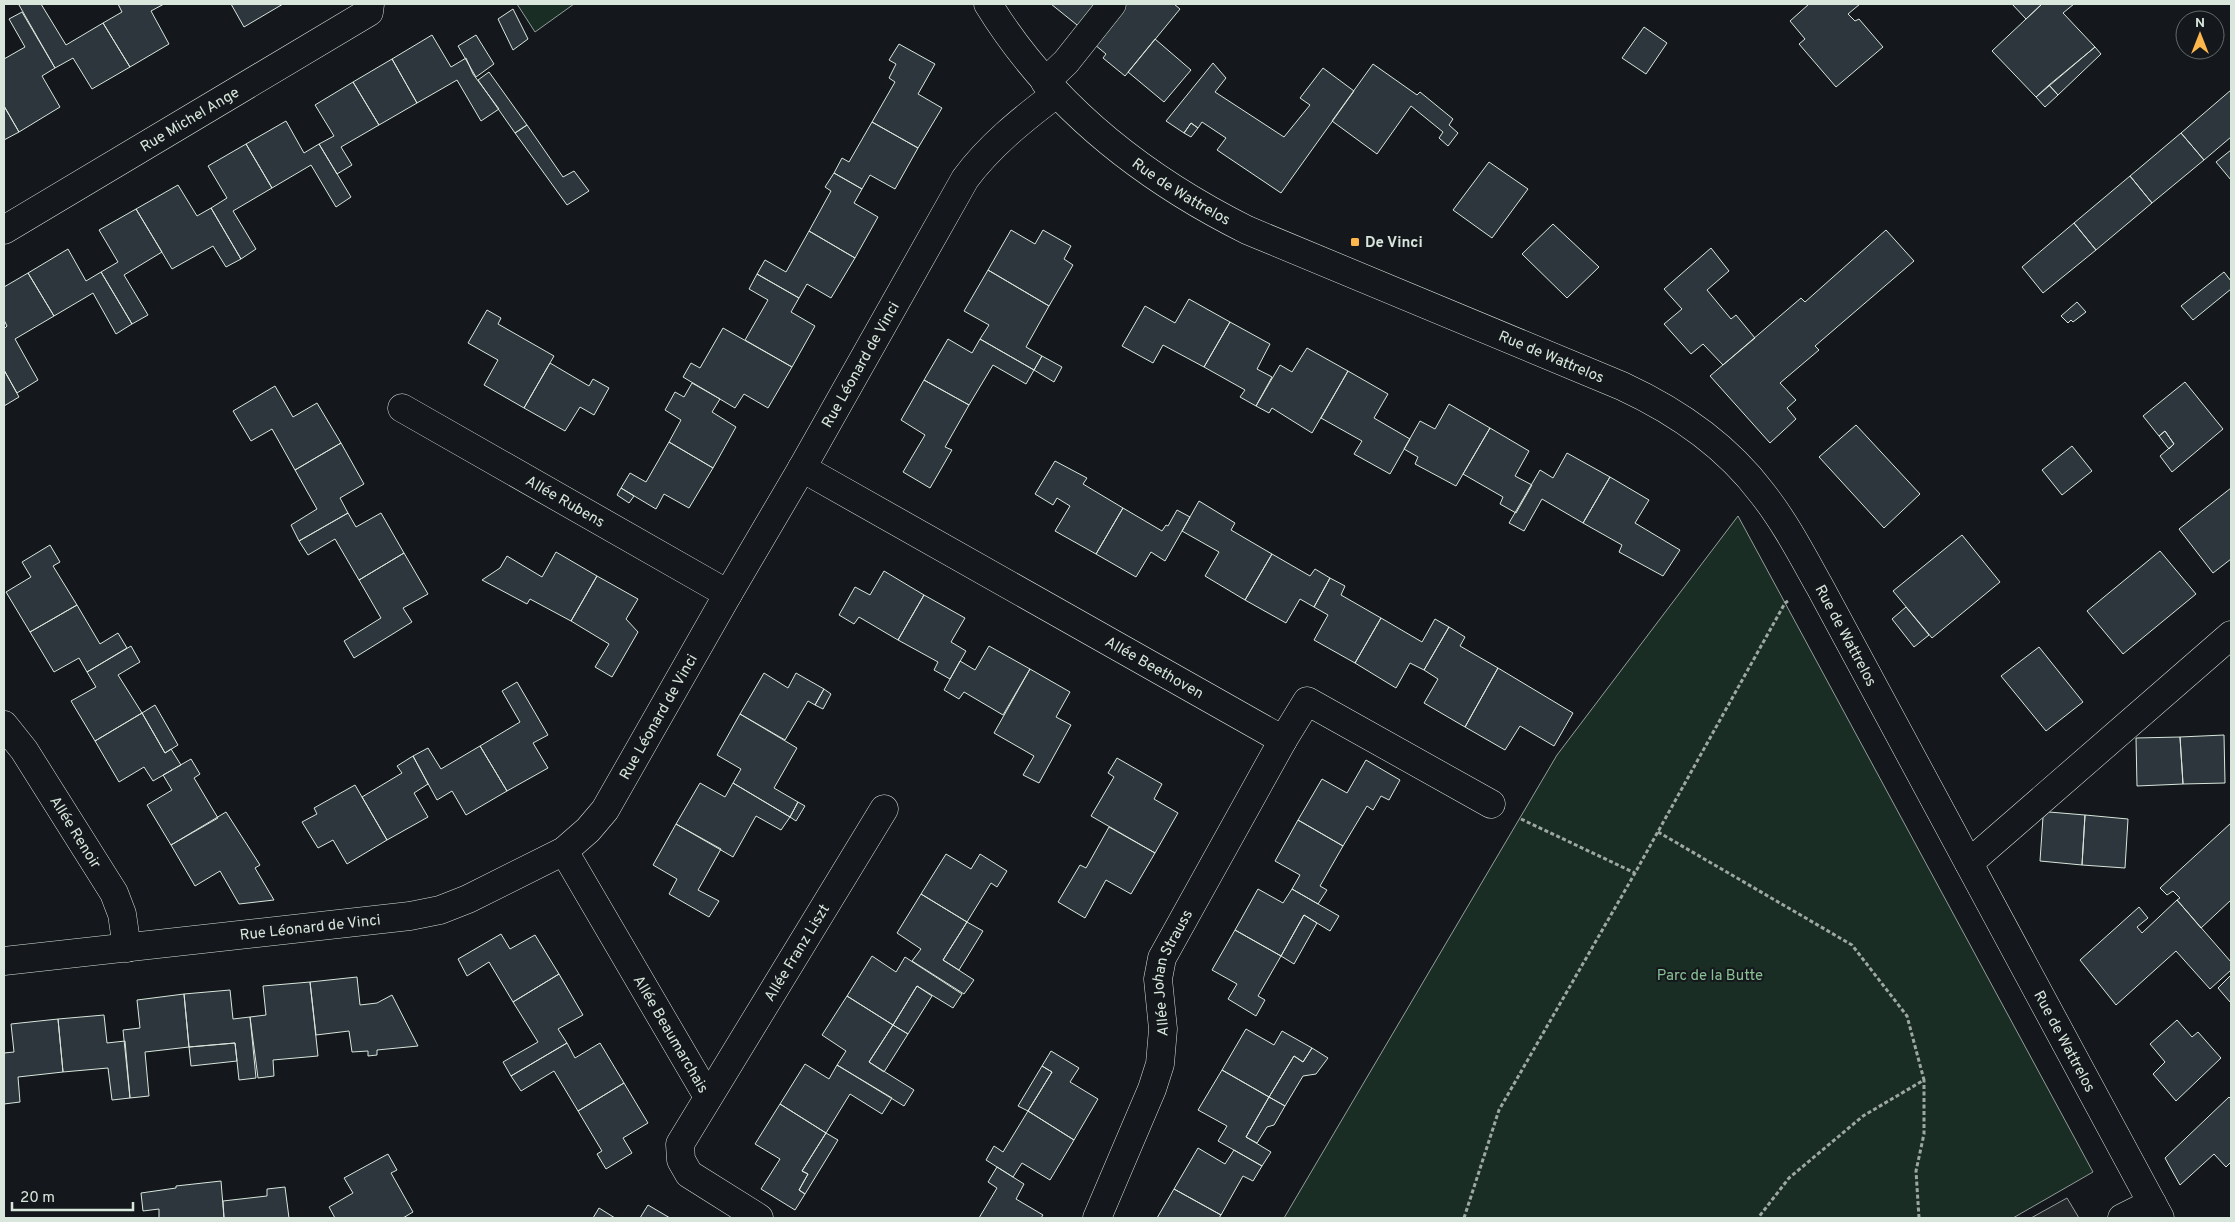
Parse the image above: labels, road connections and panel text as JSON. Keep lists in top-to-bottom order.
{
  "streets": {
    "street": [
      "Rue Michel Ange",
      "Rue de Wattrelos",
      "Rue Léonard de Vinci",
      "Allée Rubens",
      "Allée Beethoven",
      "Allée Renoir",
      "Allée Franz Liszt",
      "Allée Johan Strauss",
      "Allée Beaumarchais"
    ]
  },
  "crossings": [
    ["Rue de Wattrelos", "Rue Léonard de Vinci"],
    ["Rue Léonard de Vinci", "Allée Rubens"],
    ["Rue Léonard de Vinci", "Allée Beethoven"],
    ["Rue Léonard de Vinci", "Allée Renoir"],
    ["Rue Léonard de Vinci", "Allée Beaumarchais"],
    ["Allée Beethoven", "Allée Johan Strauss"],
    ["Allée Franz Liszt", "Allée Beaumarchais"]
  ],
  "parks": ["Parc de la Butte"],
  "places": {
    "transit": ["De Vinci"]
  },
  "scale_bar": "20 m",
  "north": "top"
}
